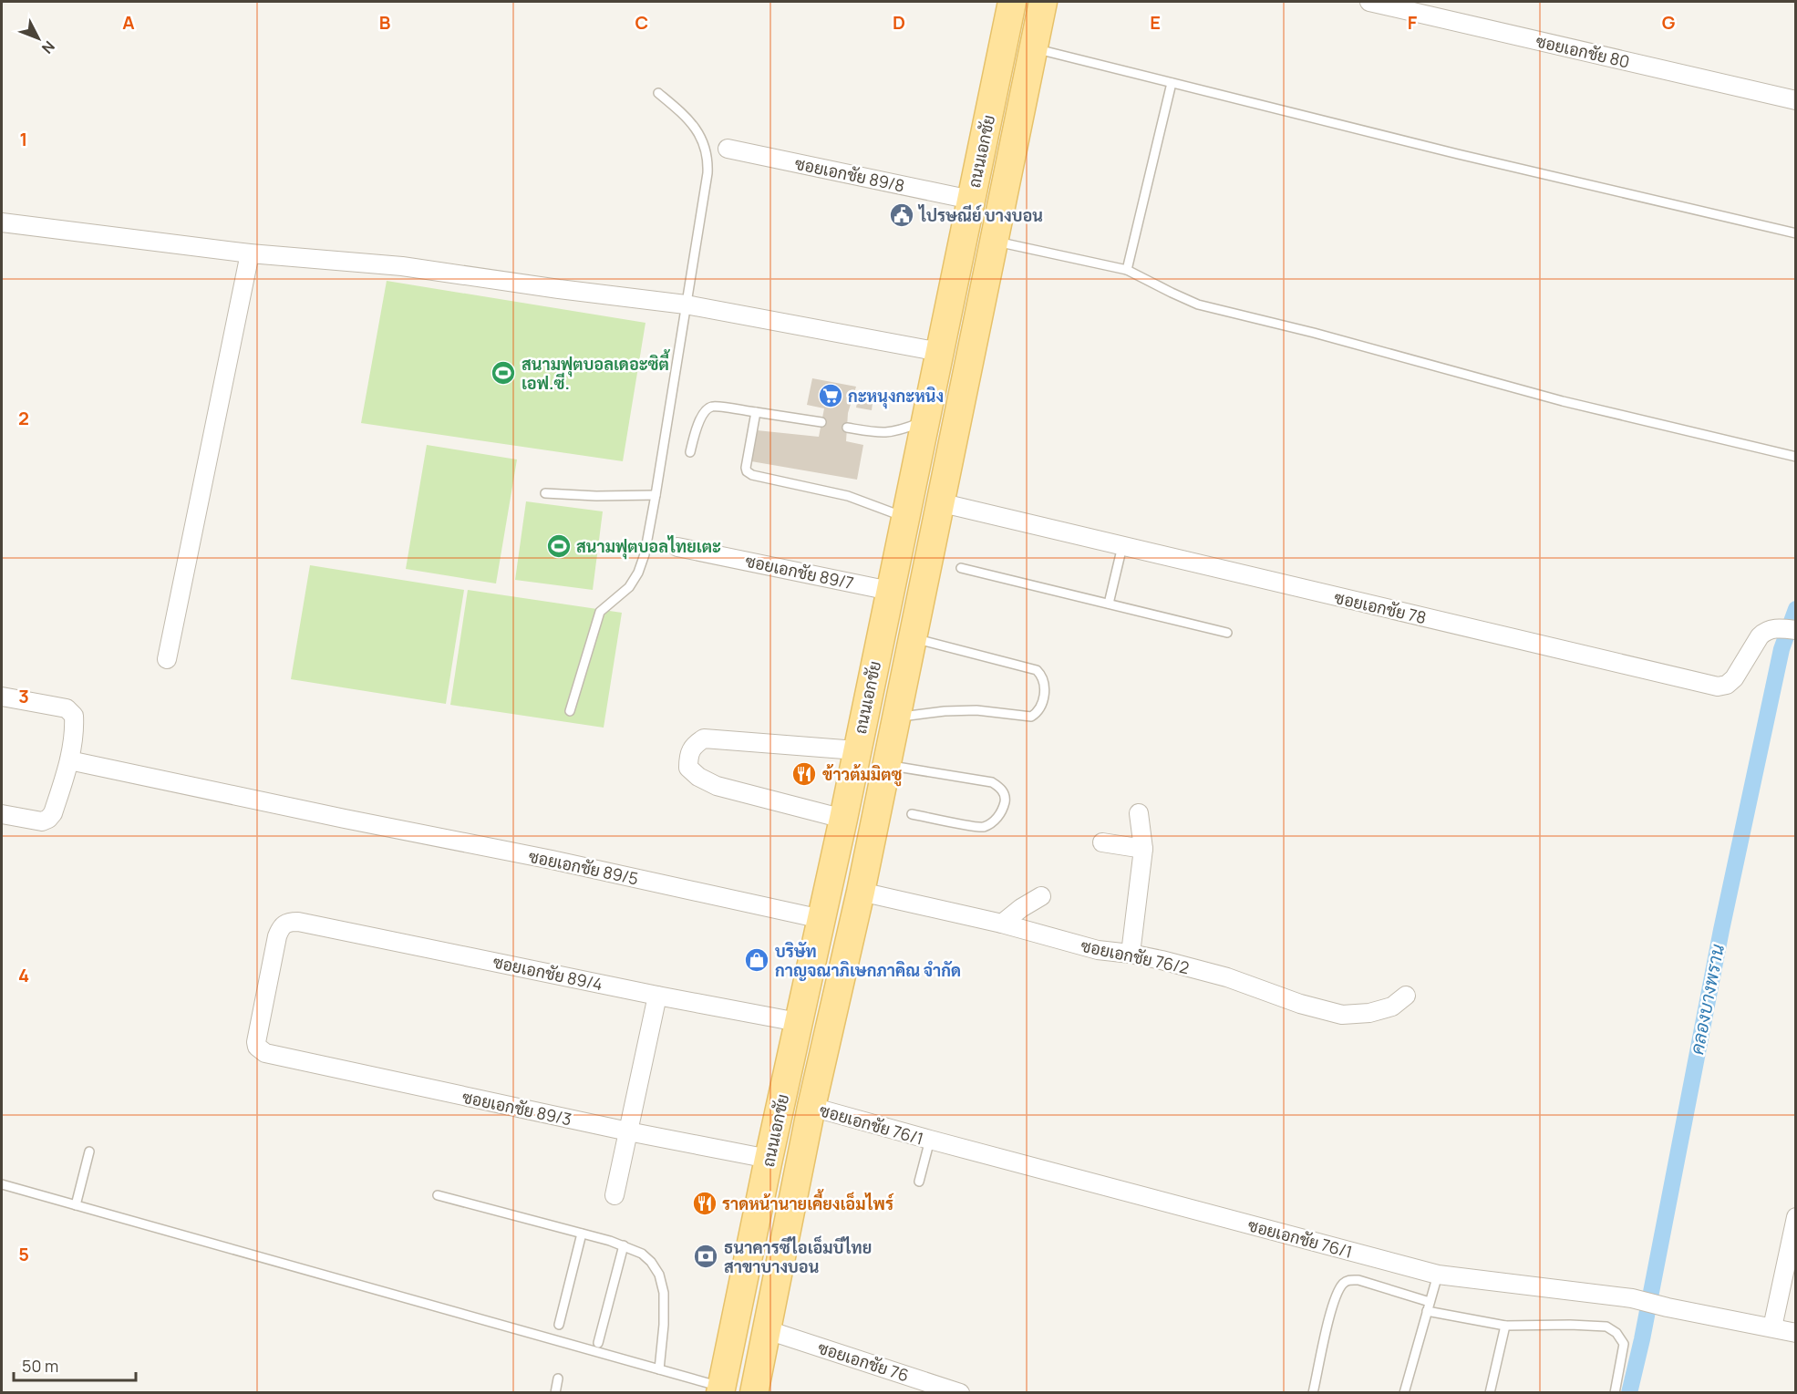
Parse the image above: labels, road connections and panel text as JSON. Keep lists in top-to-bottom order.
{
  "streets": {
    "main road": ["ถนนเอกชัย"],
    "street": [
      "ซอยเอกชัย 80",
      "ซอยเอกชัย 89/8",
      "ซอยเอกชัย 89/7",
      "ซอยเอกชัย 78",
      "ซอยเอกชัย 89/5",
      "ซอยเอกชัย 76/2",
      "ซอยเอกชัย 89/4",
      "ซอยเอกชัย 89/3",
      "ซอยเอกชัย 76/1",
      "ซอยเอกชัย 76"
    ]
  },
  "crossings": [
    ["ถนนเอกชัย", "ซอยเอกชัย 89/8"],
    ["ถนนเอกชัย", "ซอยเอกชัย 89/7"],
    ["ถนนเอกชัย", "ซอยเอกชัย 78"],
    ["ถนนเอกชัย", "ซอยเอกชัย 89/5"],
    ["ถนนเอกชัย", "ซอยเอกชัย 76/2"],
    ["ถนนเอกชัย", "ซอยเอกชัย 89/4"],
    ["ถนนเอกชัย", "ซอยเอกชัย 89/3"],
    ["ถนนเอกชัย", "ซอยเอกชัย 76/1"],
    ["ถนนเอกชัย", "ซอยเอกชัย 76"],
    ["ซอยเอกชัย 89/4", "ซอยเอกชัย 89/3"]
  ],
  "water": ["คลองบางพราน"],
  "places": {
    "public building": ["ไปรษณีย์ บางบอน"],
    "sports": ["สนามฟุตบอลเดอะซิตี้ เอฟ.ซี.", "สนามฟุตบอลไทยเตะ"],
    "supermarket": ["กะหนุงกะหนิง"],
    "restaurant": ["ข้าวต้มมิตซู", "ราดหน้านายเคี้ยงเอ็มไพร์"],
    "shop": ["บริษัท กาญจณาภิเษกภาคิณ จำกัด"],
    "bank": ["ธนาคารซีไอเอ็มบีไทย สาขาบางบอน"]
  },
  "scale_bar": "50 m",
  "north": "bottom right",
  "grid": {
    "columns": [
      "A",
      "B",
      "C",
      "D",
      "E",
      "F",
      "G"
    ],
    "rows": [
      "1",
      "2",
      "3",
      "4",
      "5"
    ]
  }
}
